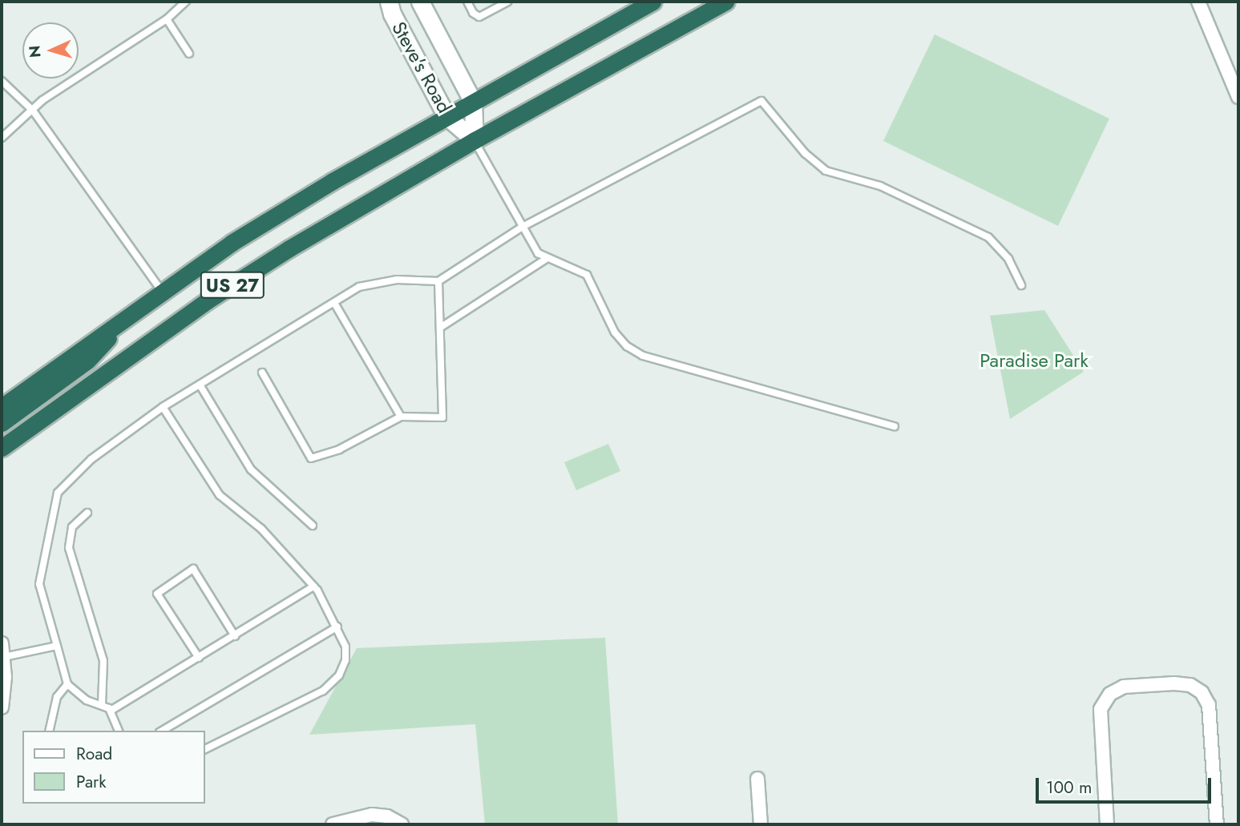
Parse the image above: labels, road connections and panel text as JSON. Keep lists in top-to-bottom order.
{
  "streets": {
    "highway": ["US 27"],
    "street": ["Steve's Road"]
  },
  "crossings": [
    ["Steve's Road", "US 27"]
  ],
  "parks": ["Paradise Park"],
  "legend": ["Road", "Park"],
  "scale_bar": "100 m",
  "north": "left"
}
